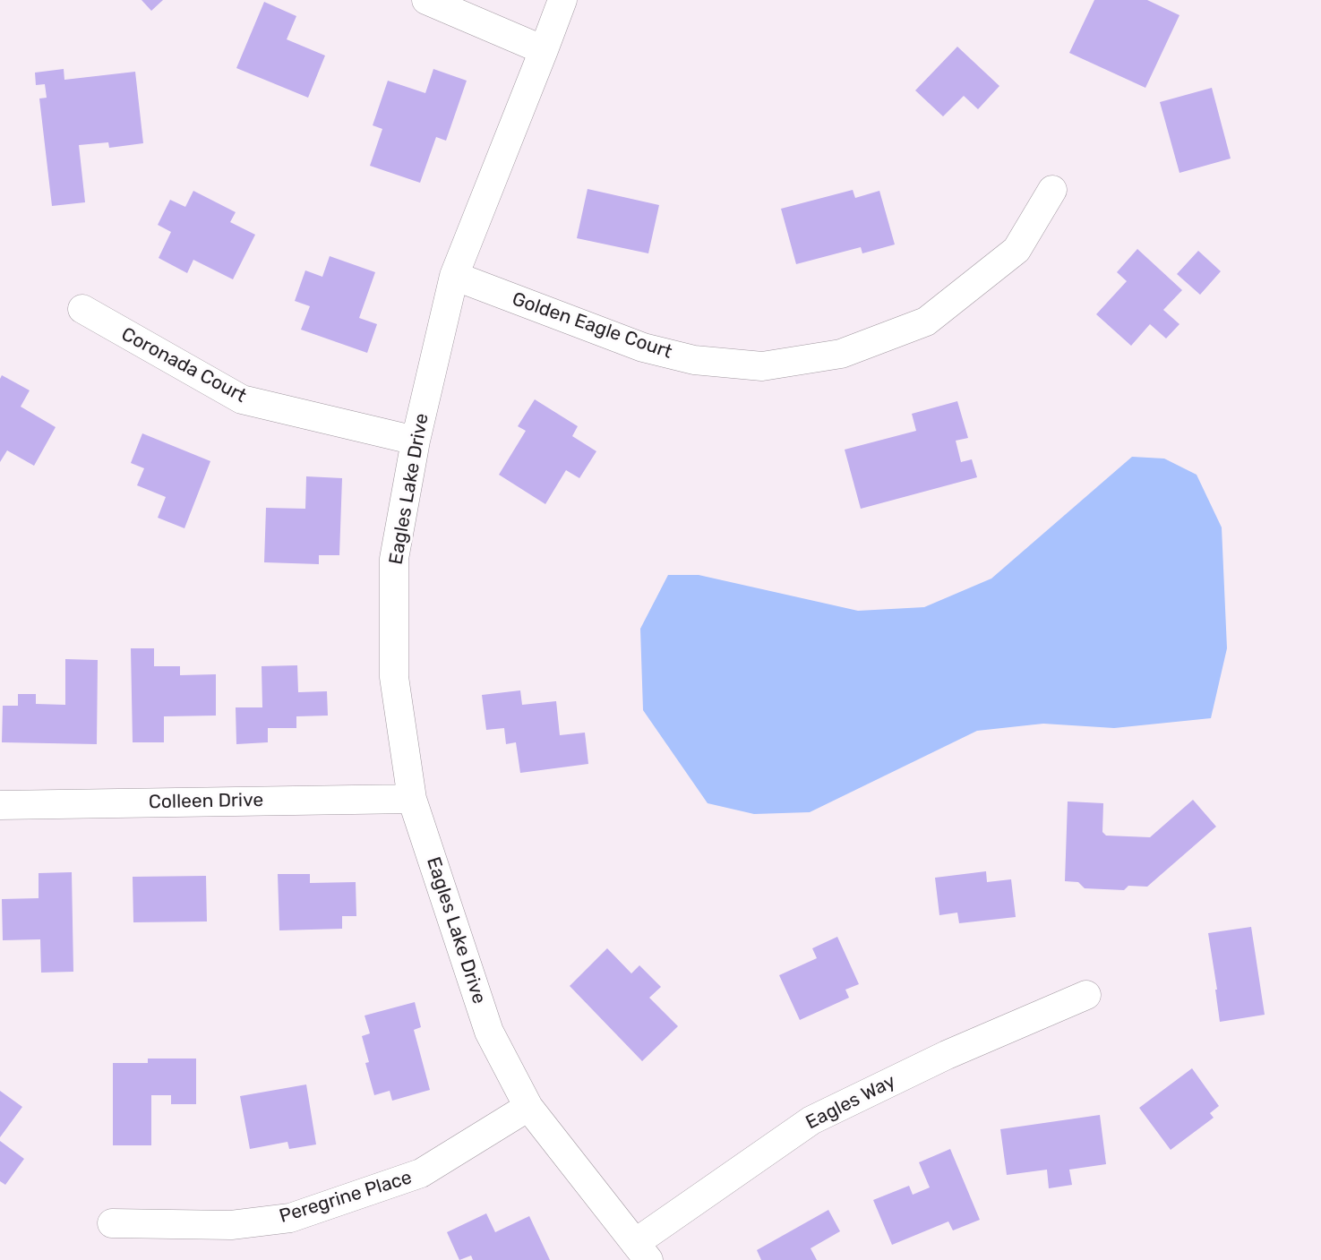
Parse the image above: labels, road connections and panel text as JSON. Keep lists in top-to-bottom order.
{
  "streets": {
    "street": [
      "Golden Eagle Court",
      "Coronada Court",
      "Eagles Lake Drive",
      "Colleen Drive",
      "Eagles Way",
      "Peregrine Place"
    ]
  },
  "crossings": [
    ["Golden Eagle Court", "Eagles Lake Drive"],
    ["Coronada Court", "Eagles Lake Drive"],
    ["Eagles Lake Drive", "Colleen Drive"],
    ["Eagles Lake Drive", "Eagles Way"],
    ["Eagles Lake Drive", "Peregrine Place"]
  ]
}
